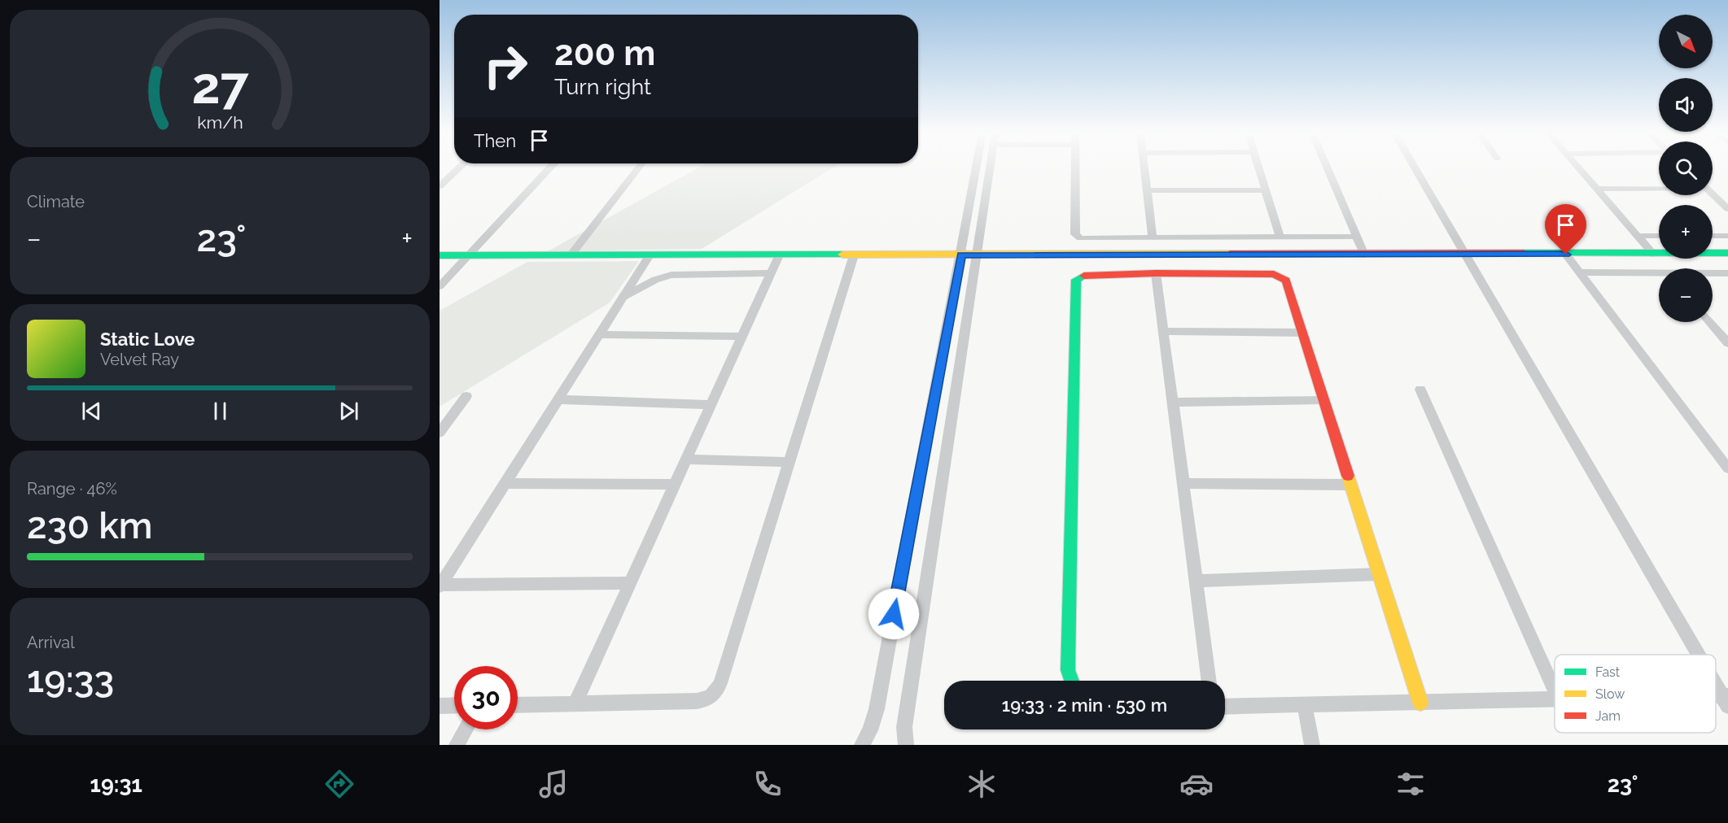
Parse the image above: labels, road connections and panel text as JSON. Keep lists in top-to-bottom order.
{
  "legend": ["Fast", "Slow", "Jam"],
  "north": "bottom right",
  "page": {
    "map_buttons": ["+", "−"],
    "turn": ["200 m", "Turn right"],
    "then": "Then",
    "tile": [
      "Climate",
      ["Range · 46%", "230 km"],
      ["Arrival", "19:33"]
    ],
    "heat": ["−", "23°", "+"],
    "song": ["Static Love", "Velvet Ray"],
    "limit": "30",
    "trip": "19:33 · 2 min · 530 m",
    "tabs": ["19:31", "23°"],
    "gauge": ["27", "km/h"]
  }
}
